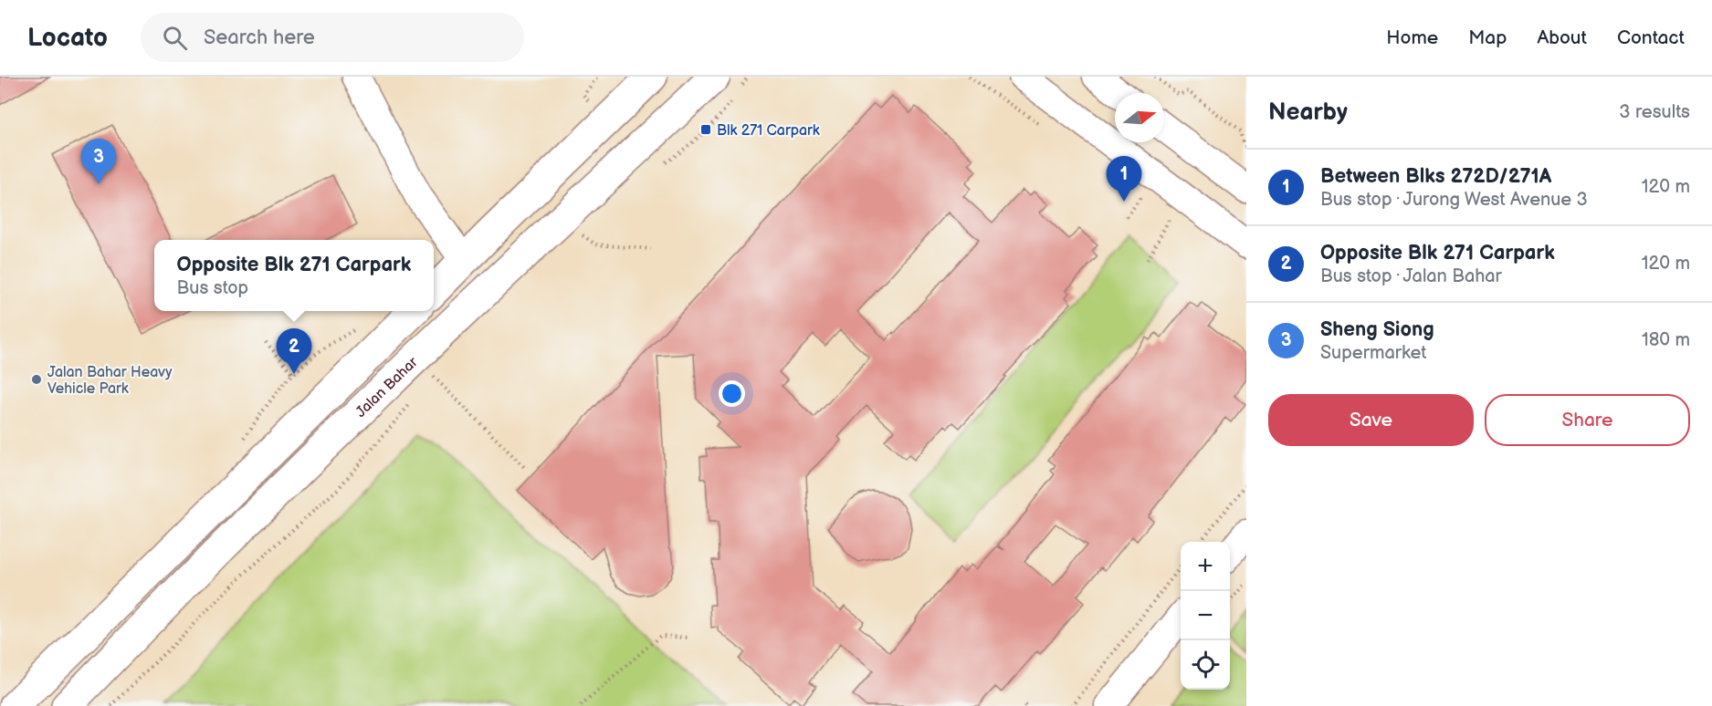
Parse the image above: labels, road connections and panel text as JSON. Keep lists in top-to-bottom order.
{
  "streets": {
    "main road": ["Jalan Bahar"]
  },
  "places": {
    "transit": ["Blk 271 Carpark"],
    "other": ["Jalan Bahar Heavy Vehicle Park"]
  },
  "north": "right",
  "page": {
    "header": "Locato",
    "search": "Search here",
    "nav": [
      "Home",
      "Map",
      "About",
      "Contact"
    ],
    "heading": ["Nearby", "3 results"],
    "pins": ["3", "1", "2"],
    "list": [
      {
        "mark": "1",
        "name": "Between Blks 272D/271A",
        "note": "Bus stop · Jurong West Avenue 3",
        "value": "120 m"
      },
      {
        "mark": "2",
        "name": "Opposite Blk 271 Carpark",
        "note": "Bus stop · Jalan Bahar",
        "value": "120 m"
      },
      {
        "mark": "3",
        "name": "Sheng Siong",
        "note": "Supermarket",
        "value": "180 m"
      }
    ],
    "popup": ["Opposite Blk 271 Carpark", "Bus stop"],
    "buttons": ["Save", "Share"],
    "map_buttons": ["+", "−"]
  }
}
